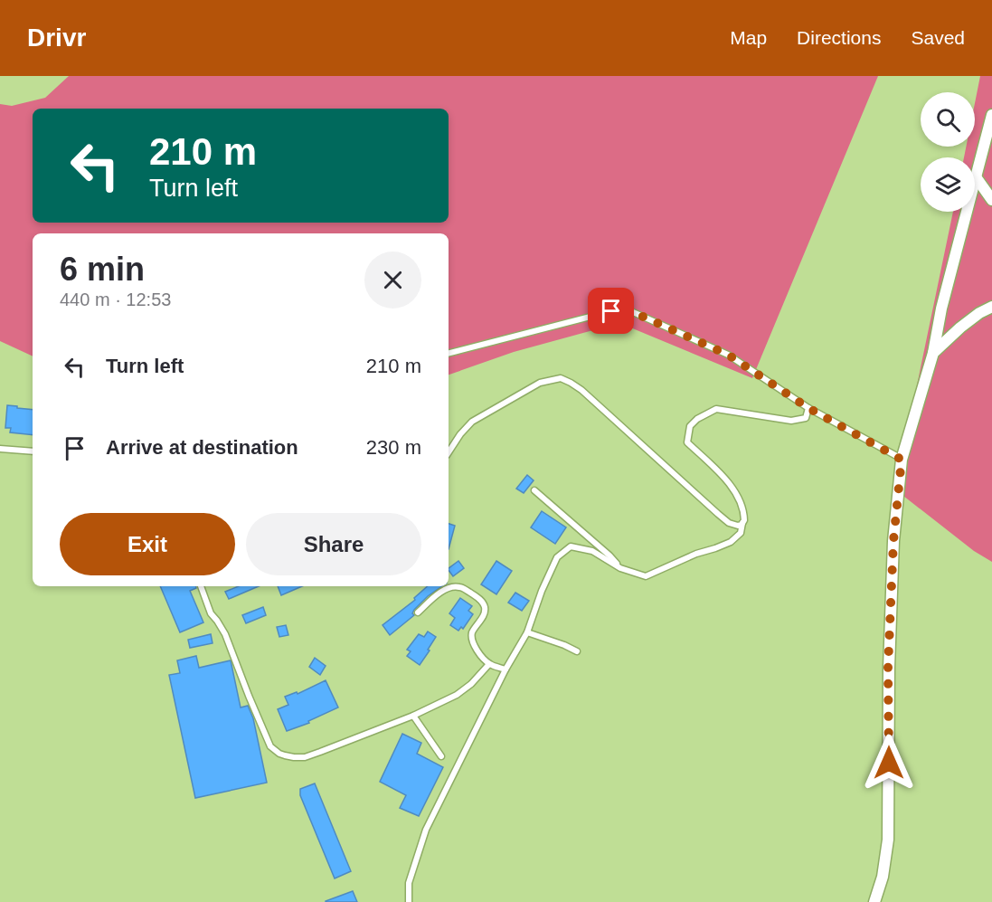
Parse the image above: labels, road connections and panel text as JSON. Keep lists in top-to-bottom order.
{
  "page": {
    "header": "Drivr",
    "nav": ["Map", "Directions", "Saved"],
    "turn": ["210 m", "Turn left"],
    "heading": ["6 min", "440 m · 12:53"],
    "list": [
      {
        "name": "Turn left",
        "value": "210 m"
      },
      {
        "name": "Arrive at destination",
        "value": "230 m"
      }
    ],
    "buttons": ["Exit", "Share"]
  }
}
